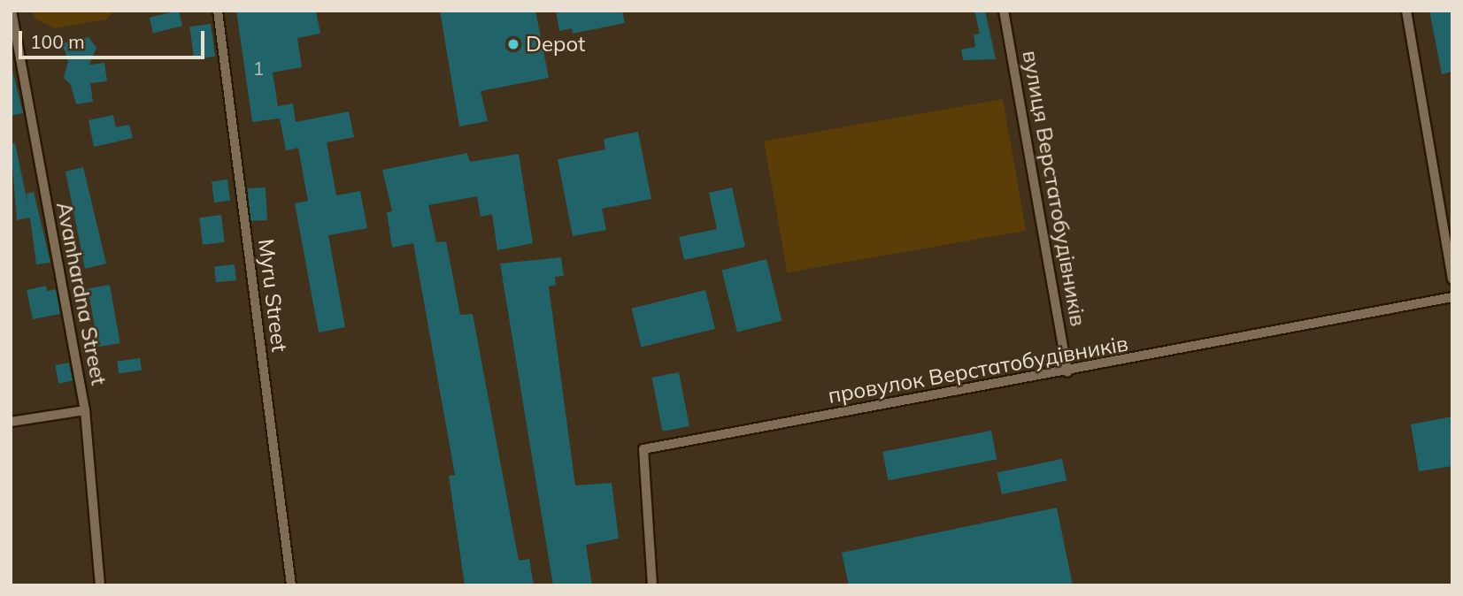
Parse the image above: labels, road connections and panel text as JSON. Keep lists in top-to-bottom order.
{
  "streets": {
    "street": [
      "вулиця Верстатобудівників",
      "Avanhardna Street",
      "Myru Street",
      "провулок Верстатобудівників"
    ]
  },
  "crossings": [
    ["вулиця Верстатобудівників", "провулок Верстатобудівників"]
  ],
  "places": ["Depot"],
  "house_numbers": ["1"],
  "scale_bar": "100 m"
}
